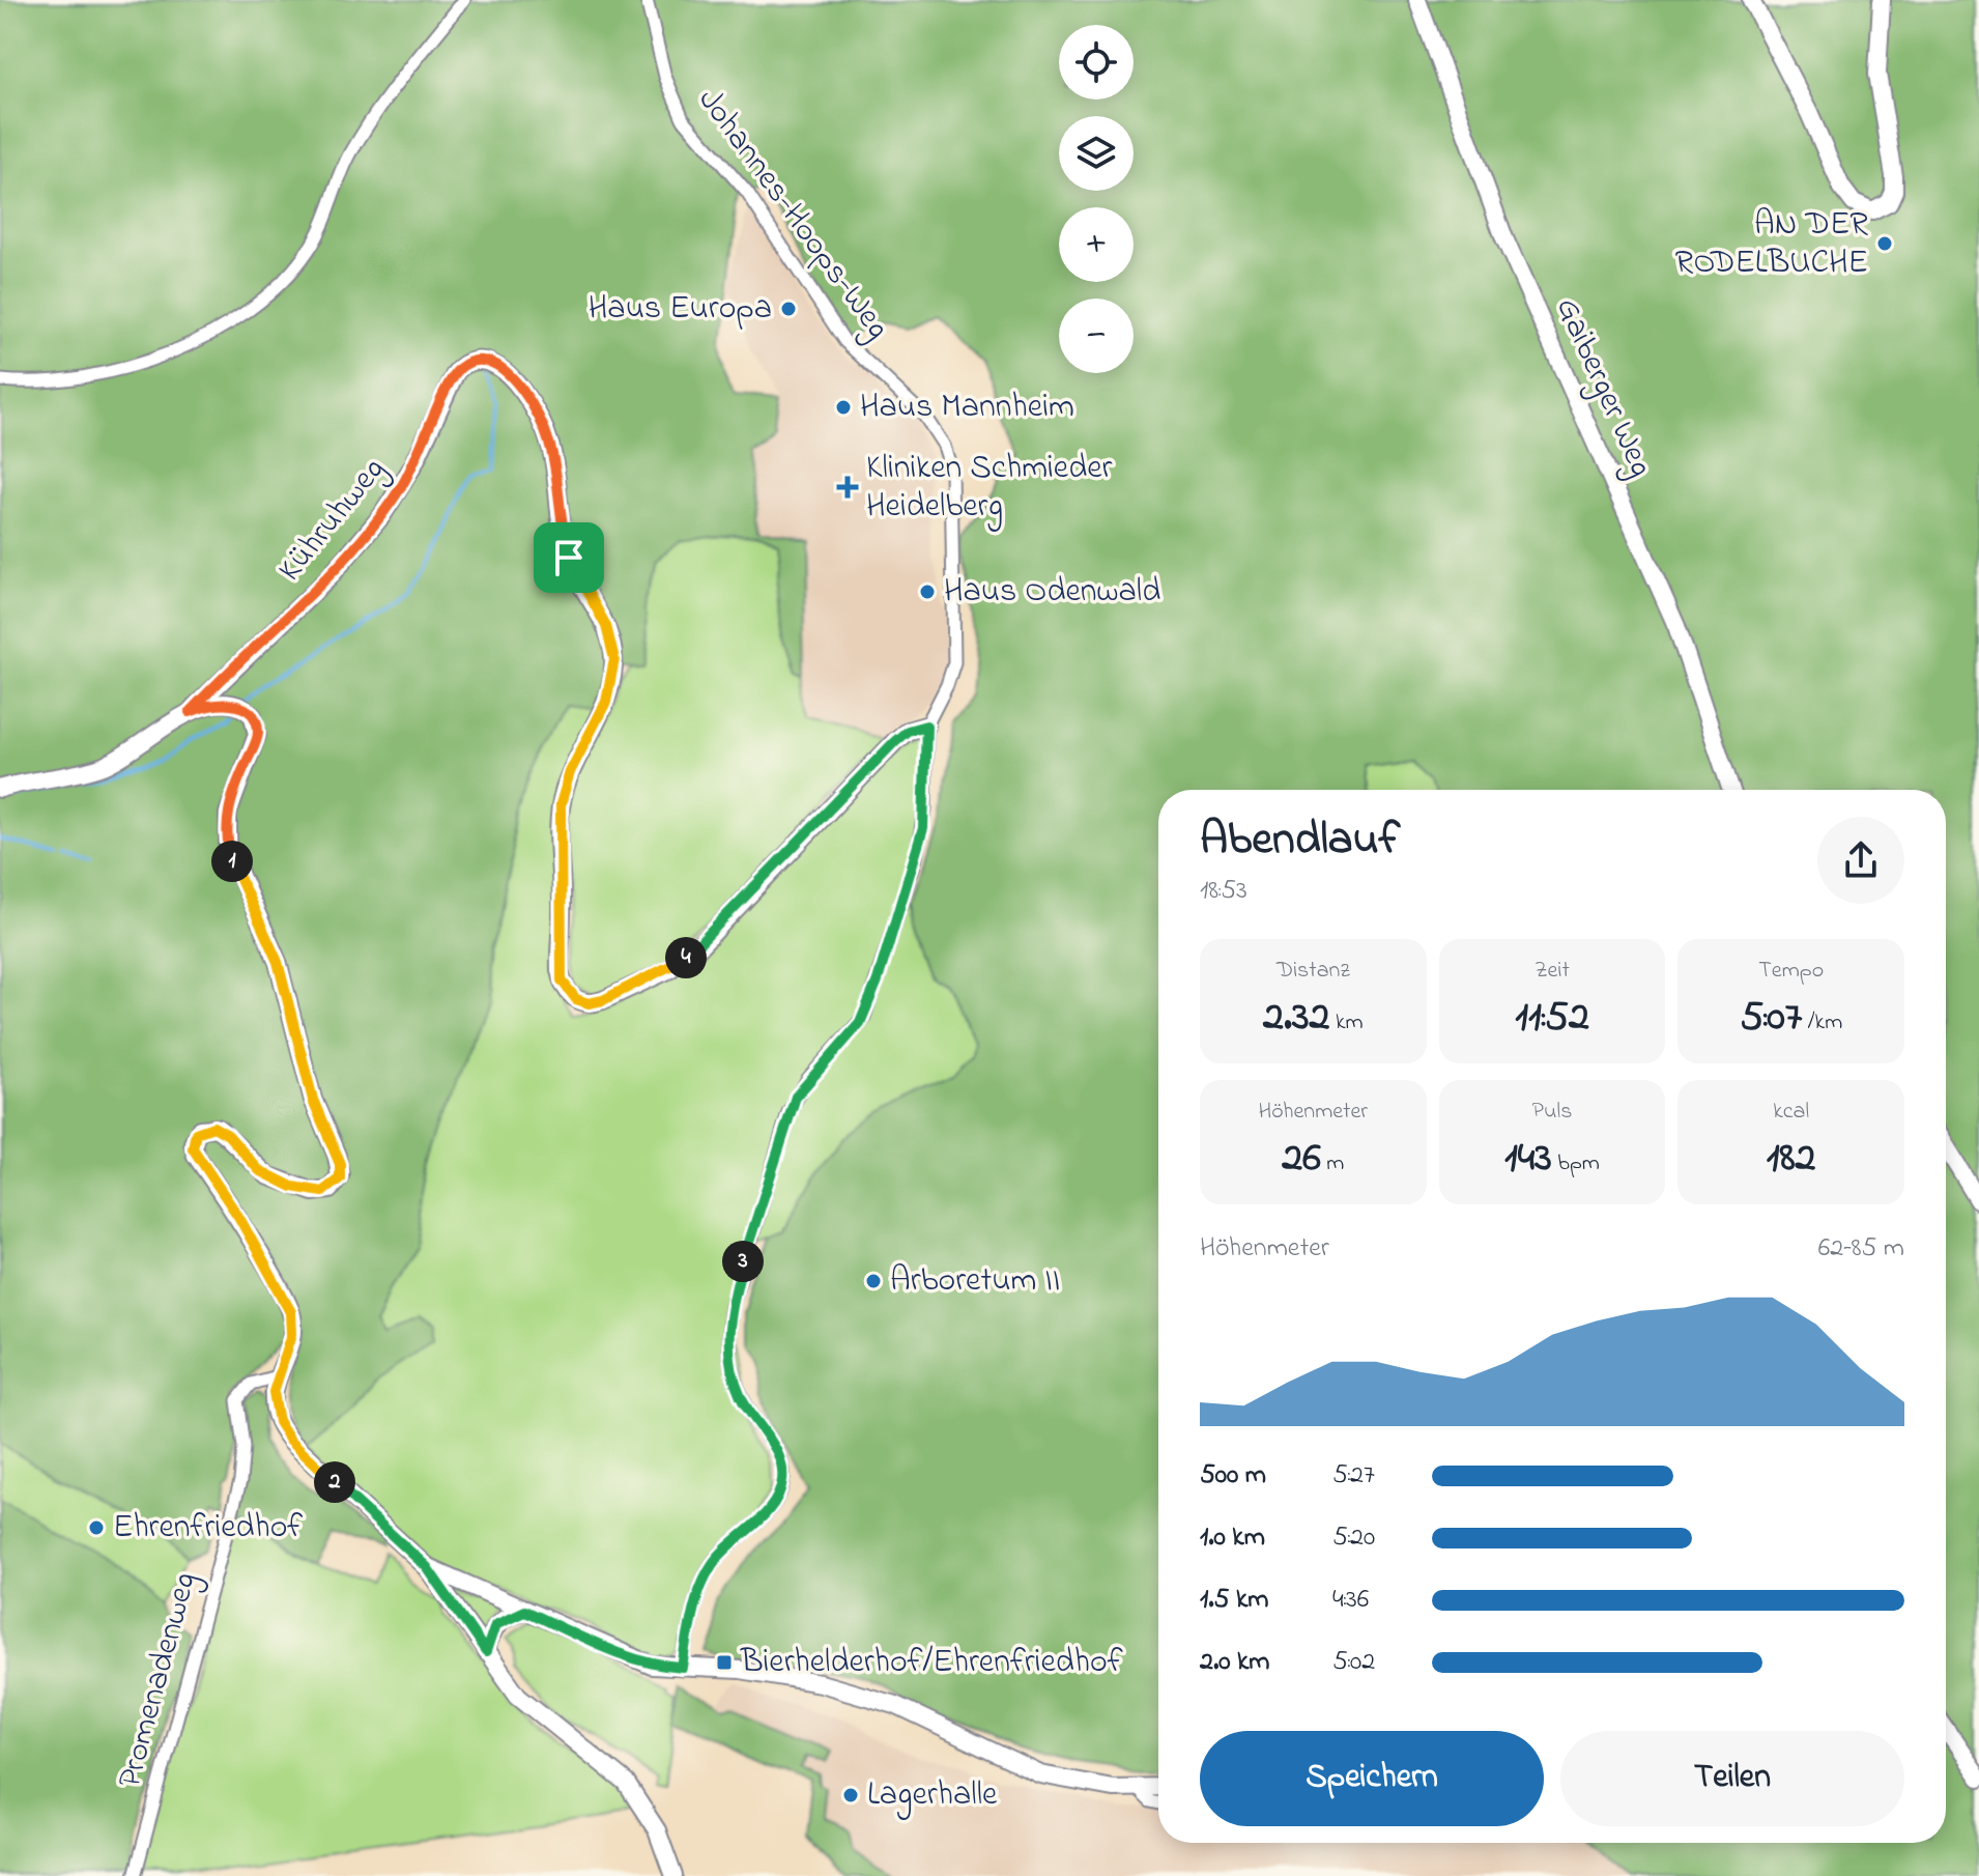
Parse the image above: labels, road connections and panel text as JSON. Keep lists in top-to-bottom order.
{
  "streets": {
    "street": [
      "Johannes-Hoops-Weg",
      "Gaiberger Weg",
      "Kühruhweg",
      "Promenadenweg"
    ]
  },
  "crossings": [
    ["Johannes-Hoops-Weg", "Kühruhweg"]
  ],
  "places": {
    "other": [
      "AN DER RODELBUCHE",
      "Haus Europa",
      "Haus Mannheim",
      "Haus Odenwald",
      "Arboretum II",
      "Ehrenfriedhof",
      "Lagerhalle"
    ],
    "health": ["Kliniken Schmieder Heidelberg"],
    "transit": ["Bierhelderhof/Ehrenfriedhof"]
  },
  "page": {
    "map_buttons": ["+", "−"],
    "heading": ["Abendlauf", "18:53"],
    "pins": [
      "1",
      "4",
      "3",
      "2"
    ],
    "stats": [
      ["Distanz", "2.32 km"],
      ["Zeit", "11:52"],
      ["Tempo", "5:07 /km"],
      ["Höhenmeter", "26 m"],
      ["Puls", "143 bpm"],
      ["kcal", "182"]
    ],
    "chart": ["Höhenmeter", "62–85 m"],
    "list": [
      {
        "name": "500 m",
        "note": "5:27"
      },
      {
        "name": "1.0 km",
        "note": "5:20"
      },
      {
        "name": "1.5 km",
        "note": "4:36"
      },
      {
        "name": "2.0 km",
        "note": "5:02"
      }
    ],
    "buttons": ["Speichern", "Teilen"]
  }
}
